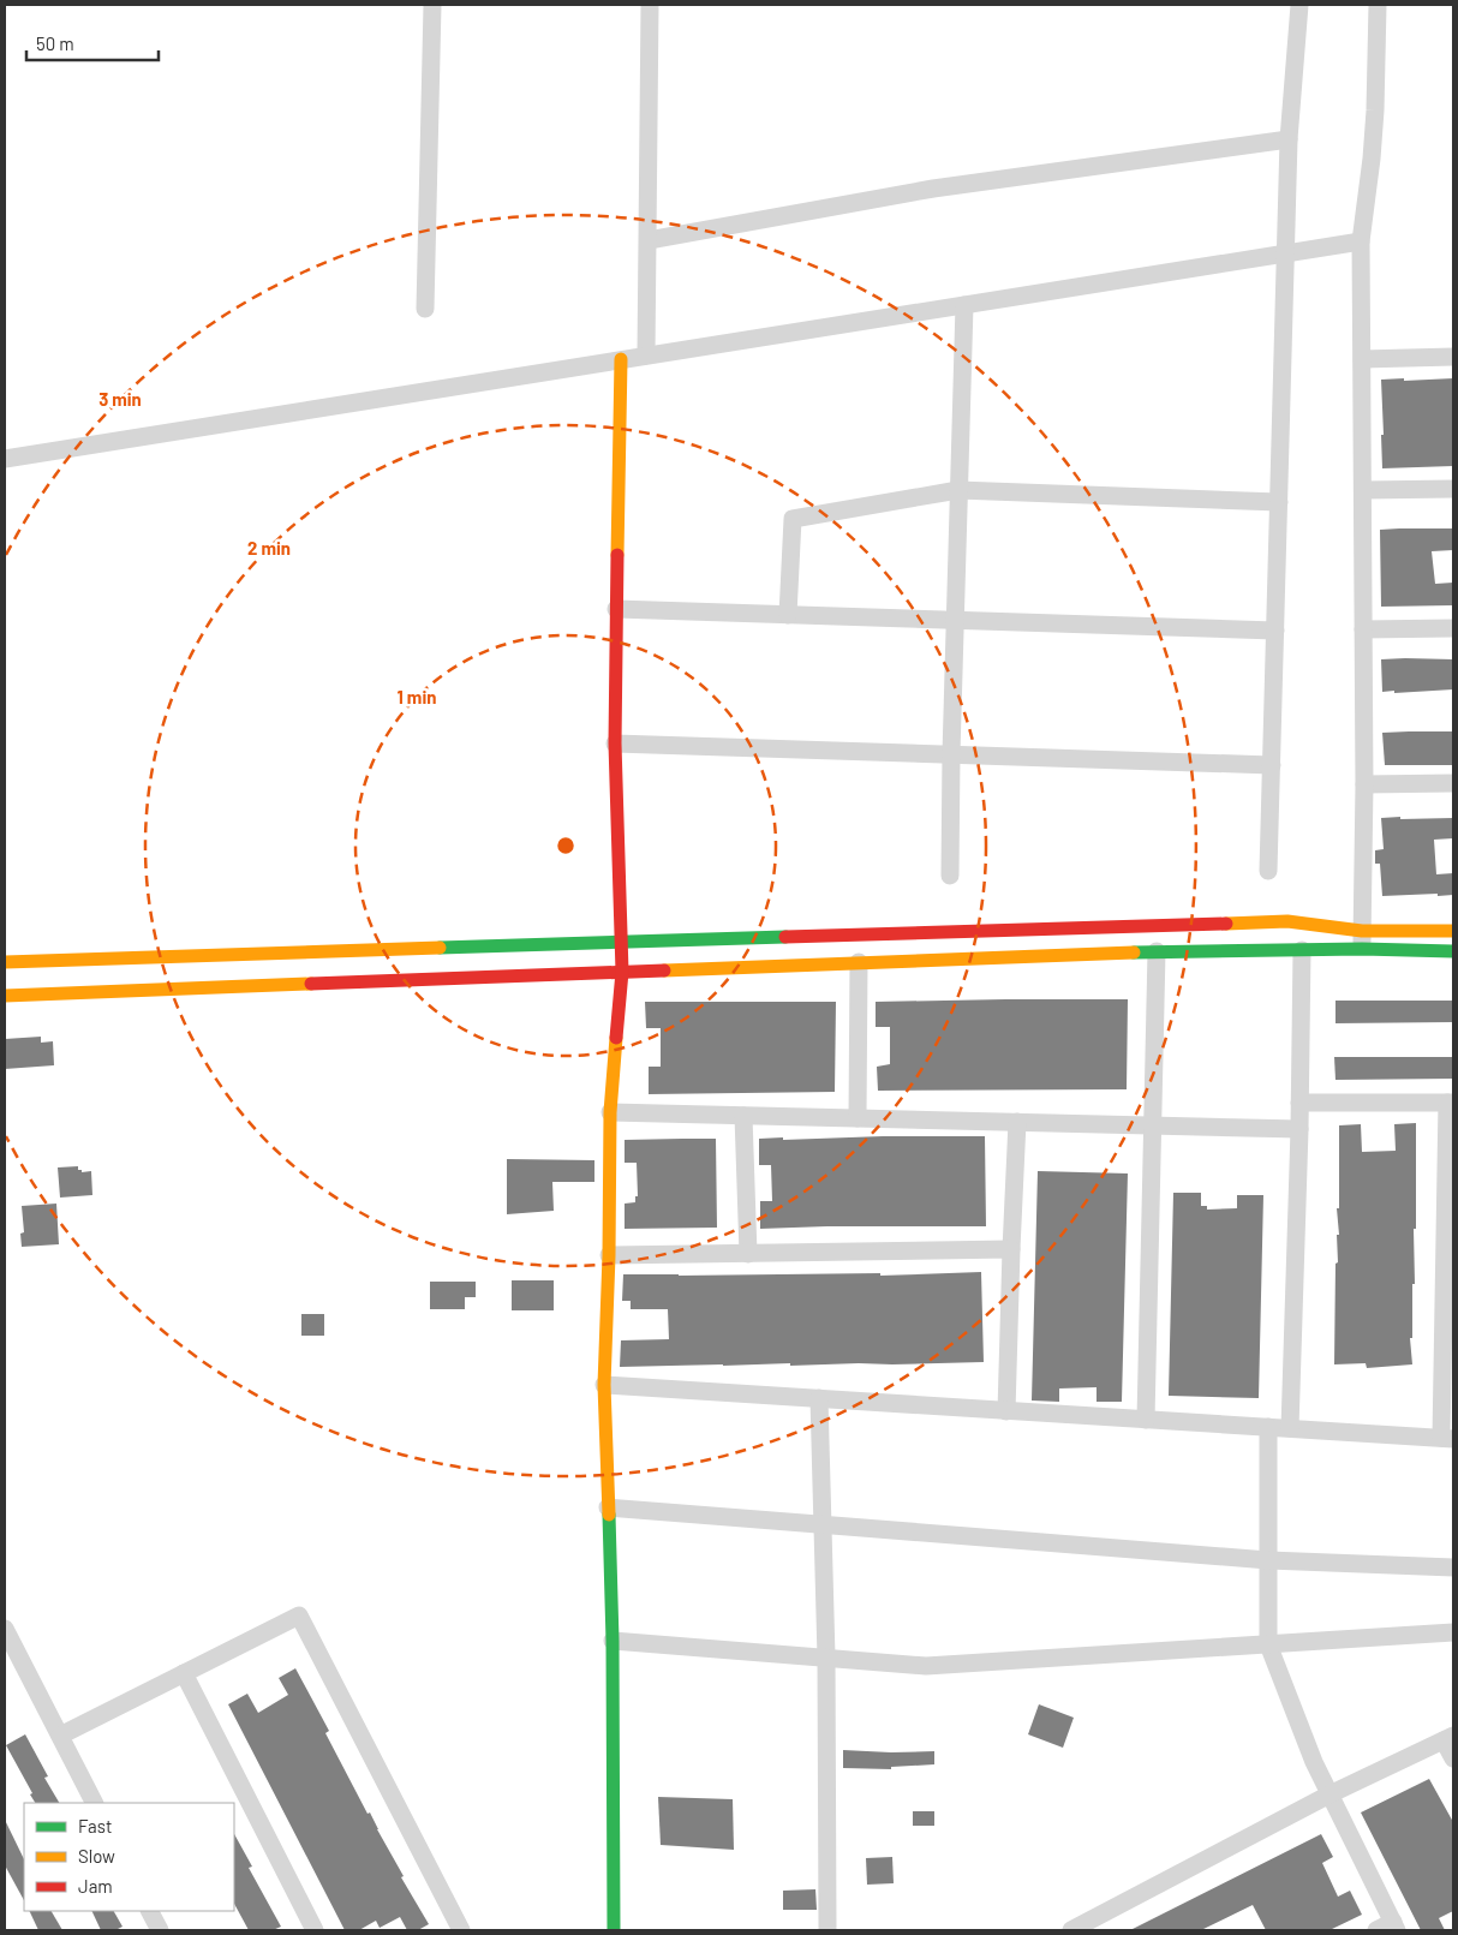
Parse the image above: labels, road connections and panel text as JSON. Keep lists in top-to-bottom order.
{
  "legend": ["Fast", "Slow", "Jam"],
  "scale_bar": "50 m",
  "rings": ["3 min", "2 min", "1 min"]
}
